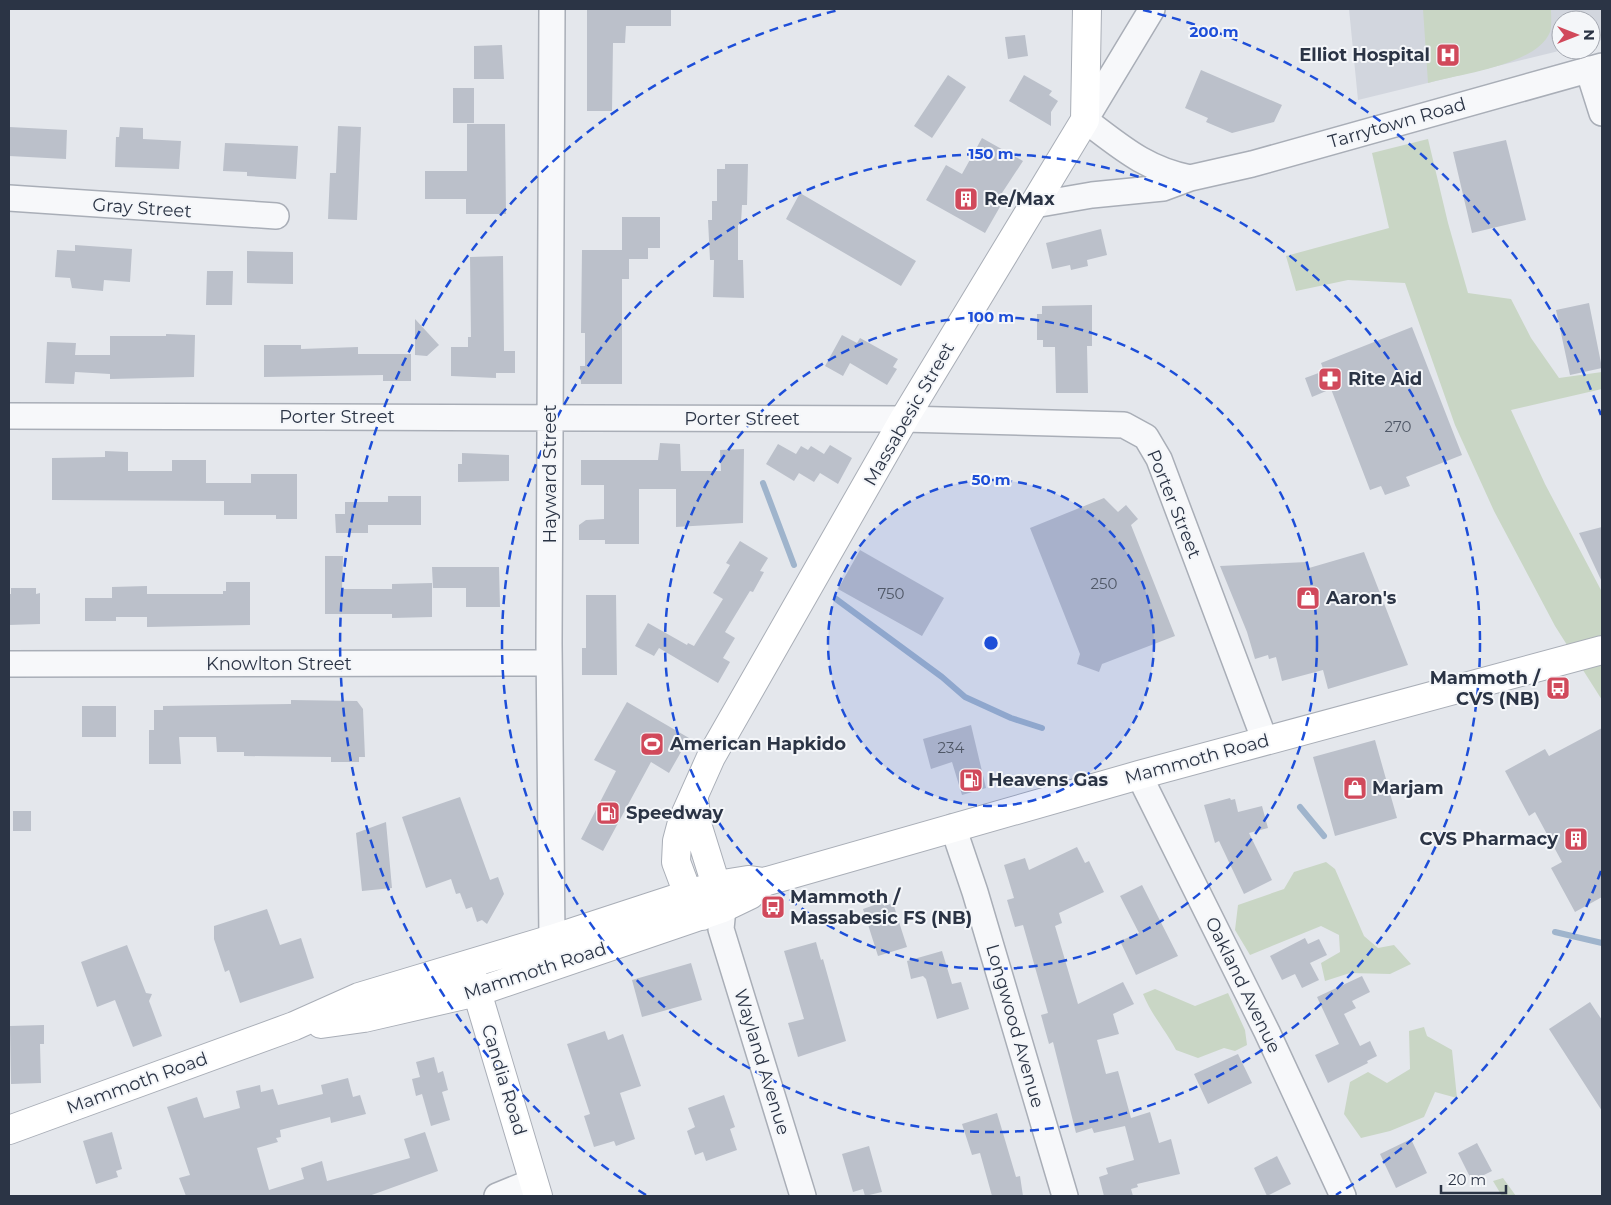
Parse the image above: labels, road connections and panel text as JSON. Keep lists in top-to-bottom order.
{
  "streets": {
    "main road": ["Massabesic Street", "Mammoth Road", "Candia Road"],
    "street": [
      "Tarrytown Road",
      "Gray Street",
      "Porter Street",
      "Hayward Street",
      "Knowlton Street",
      "Oakland Avenue",
      "Longwood Avenue",
      "Wayland Avenue"
    ]
  },
  "crossings": [
    ["Tarrytown Road", "Massabesic Street"],
    ["Massabesic Street", "Porter Street"],
    ["Massabesic Street", "Mammoth Road"],
    ["Massabesic Street", "Wayland Avenue"],
    ["Porter Street", "Hayward Street"],
    ["Porter Street", "Mammoth Road"],
    ["Hayward Street", "Knowlton Street"],
    ["Hayward Street", "Mammoth Road"],
    ["Mammoth Road", "Oakland Avenue"],
    ["Mammoth Road", "Longwood Avenue"],
    ["Mammoth Road", "Wayland Avenue"],
    ["Mammoth Road", "Candia Road"]
  ],
  "places": {
    "hospital": ["Elliot Hospital"],
    "building": ["Re/Max", "CVS Pharmacy"],
    "pharmacy": ["Rite Aid"],
    "shop": ["Aaron's", "Marjam"],
    "bus stop": ["Mammoth / CVS (NB)", "Mammoth / Massabesic FS (NB)"],
    "sports": ["American Hapkido"],
    "fuel station": ["Heavens Gas", "Speedway"]
  },
  "house_numbers": [
    "270",
    "250",
    "750",
    "234"
  ],
  "scale_bar": "20 m",
  "north": "right",
  "rings": [
    "200 m",
    "150 m",
    "100 m",
    "50 m"
  ]
}
